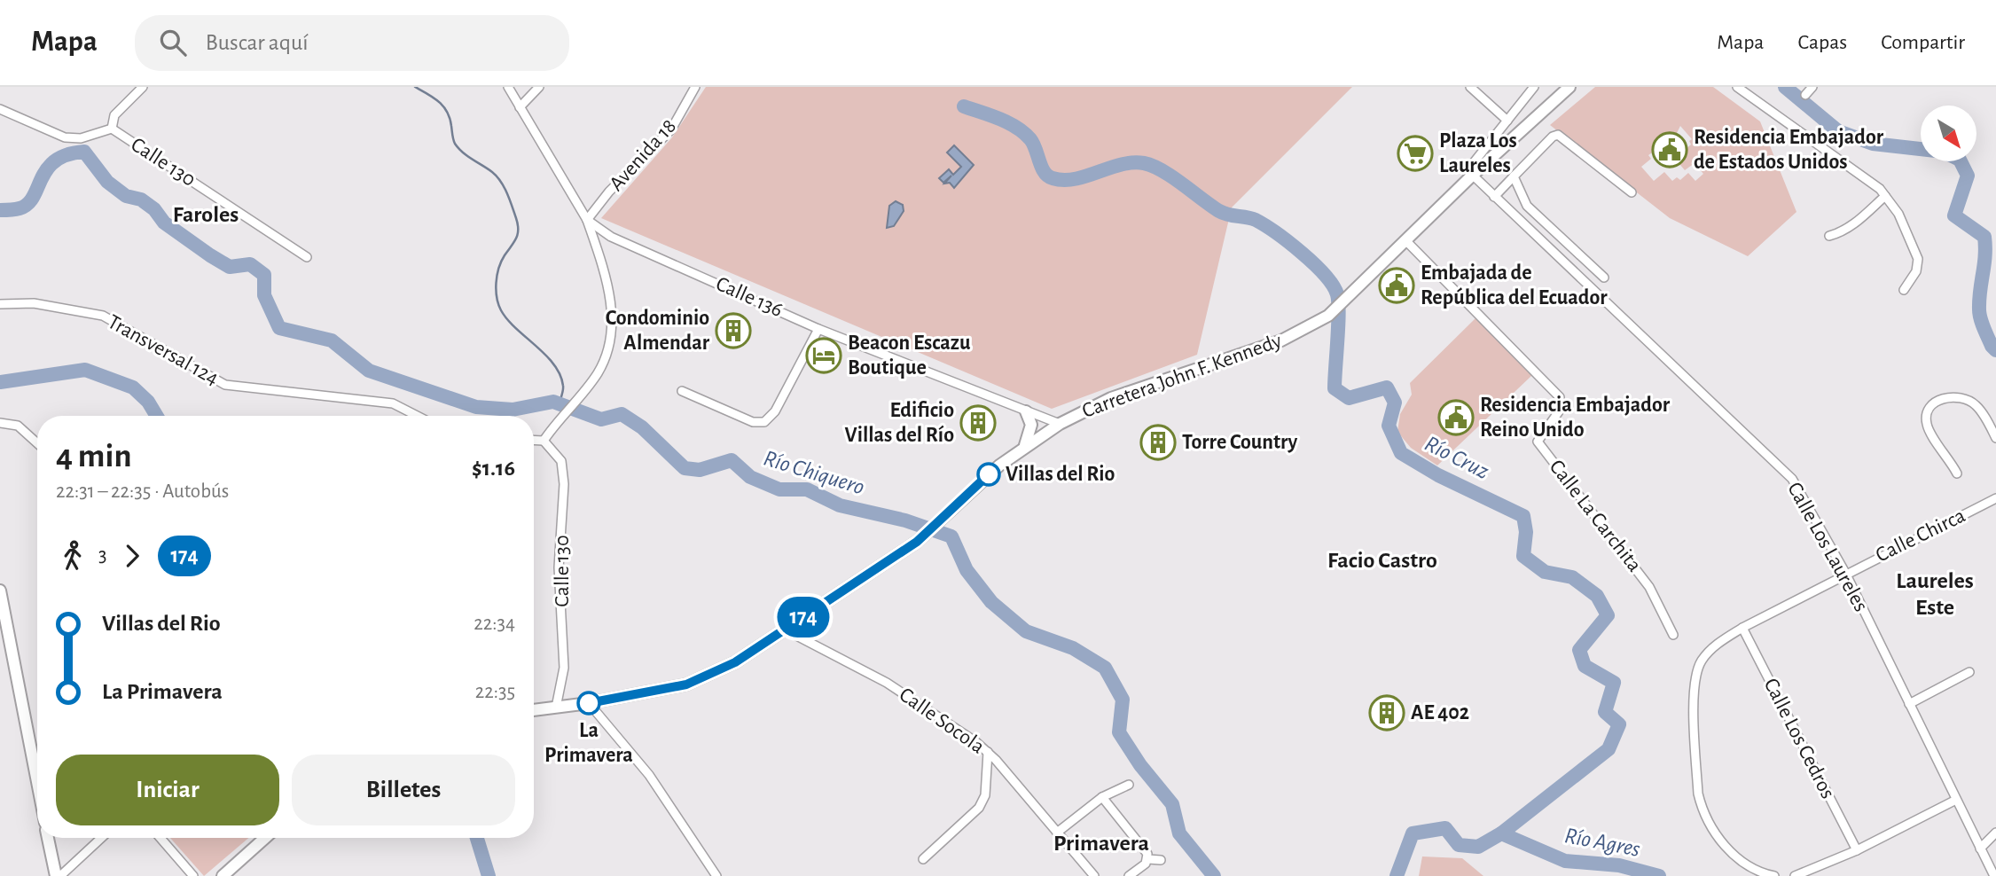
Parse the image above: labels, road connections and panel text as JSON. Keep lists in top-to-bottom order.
{
  "streets": {
    "main road": ["Carretera John F. Kennedy"],
    "street": [
      "Avenida 18",
      "Calle 130",
      "Calle 136",
      "Transversal 124",
      "Calle La Carchita",
      "Calle Chirca",
      "Calle Los Laureles",
      "Calle Socola",
      "Calle Los Cedros"
    ]
  },
  "crossings": [
    ["Avenida 18", "Calle 136"],
    ["Calle 130", "Carretera John F. Kennedy"],
    ["Calle 136", "Carretera John F. Kennedy"],
    ["Carretera John F. Kennedy", "Calle La Carchita"],
    ["Carretera John F. Kennedy", "Calle Los Laureles"],
    ["Carretera John F. Kennedy", "Calle Socola"],
    ["Calle Chirca", "Calle Los Laureles"],
    ["Calle Chirca", "Calle Los Cedros"]
  ],
  "districts": [
    "Faroles",
    "Facio Castro",
    "Laureles Este",
    "Primavera"
  ],
  "water": ["Río Cruz", "Río Chiquero", "Río Agres"],
  "places": {
    "public building": ["Residencia Embajador de Estados Unidos", "Embajada de República del Ecuador", "Residencia Embajador Reino Unido"],
    "supermarket": ["Plaza Los Laureles"],
    "building": [
      "Condominio Almendar",
      "Edificio Villas del Río",
      "Torre Country",
      "AE 402"
    ],
    "hotel": ["Beacon Escazu Boutique"],
    "other": ["Villas del Rio", "La Primavera"]
  },
  "lines": ["bus line 174"],
  "north": "bottom right",
  "page": {
    "header": "Mapa",
    "search": "Buscar aquí",
    "nav": ["Mapa", "Capas", "Compartir"],
    "on_map": "174",
    "heading": ["4 min", "22:31 – 22:35 · Autobús", "$1.16"],
    "legs": ["3", "174"],
    "list": [
      {
        "name": "Villas del Rio",
        "value": "22:34"
      },
      {
        "name": "La Primavera",
        "value": "22:35"
      }
    ],
    "buttons": ["Iniciar", "Billetes"]
  }
}
